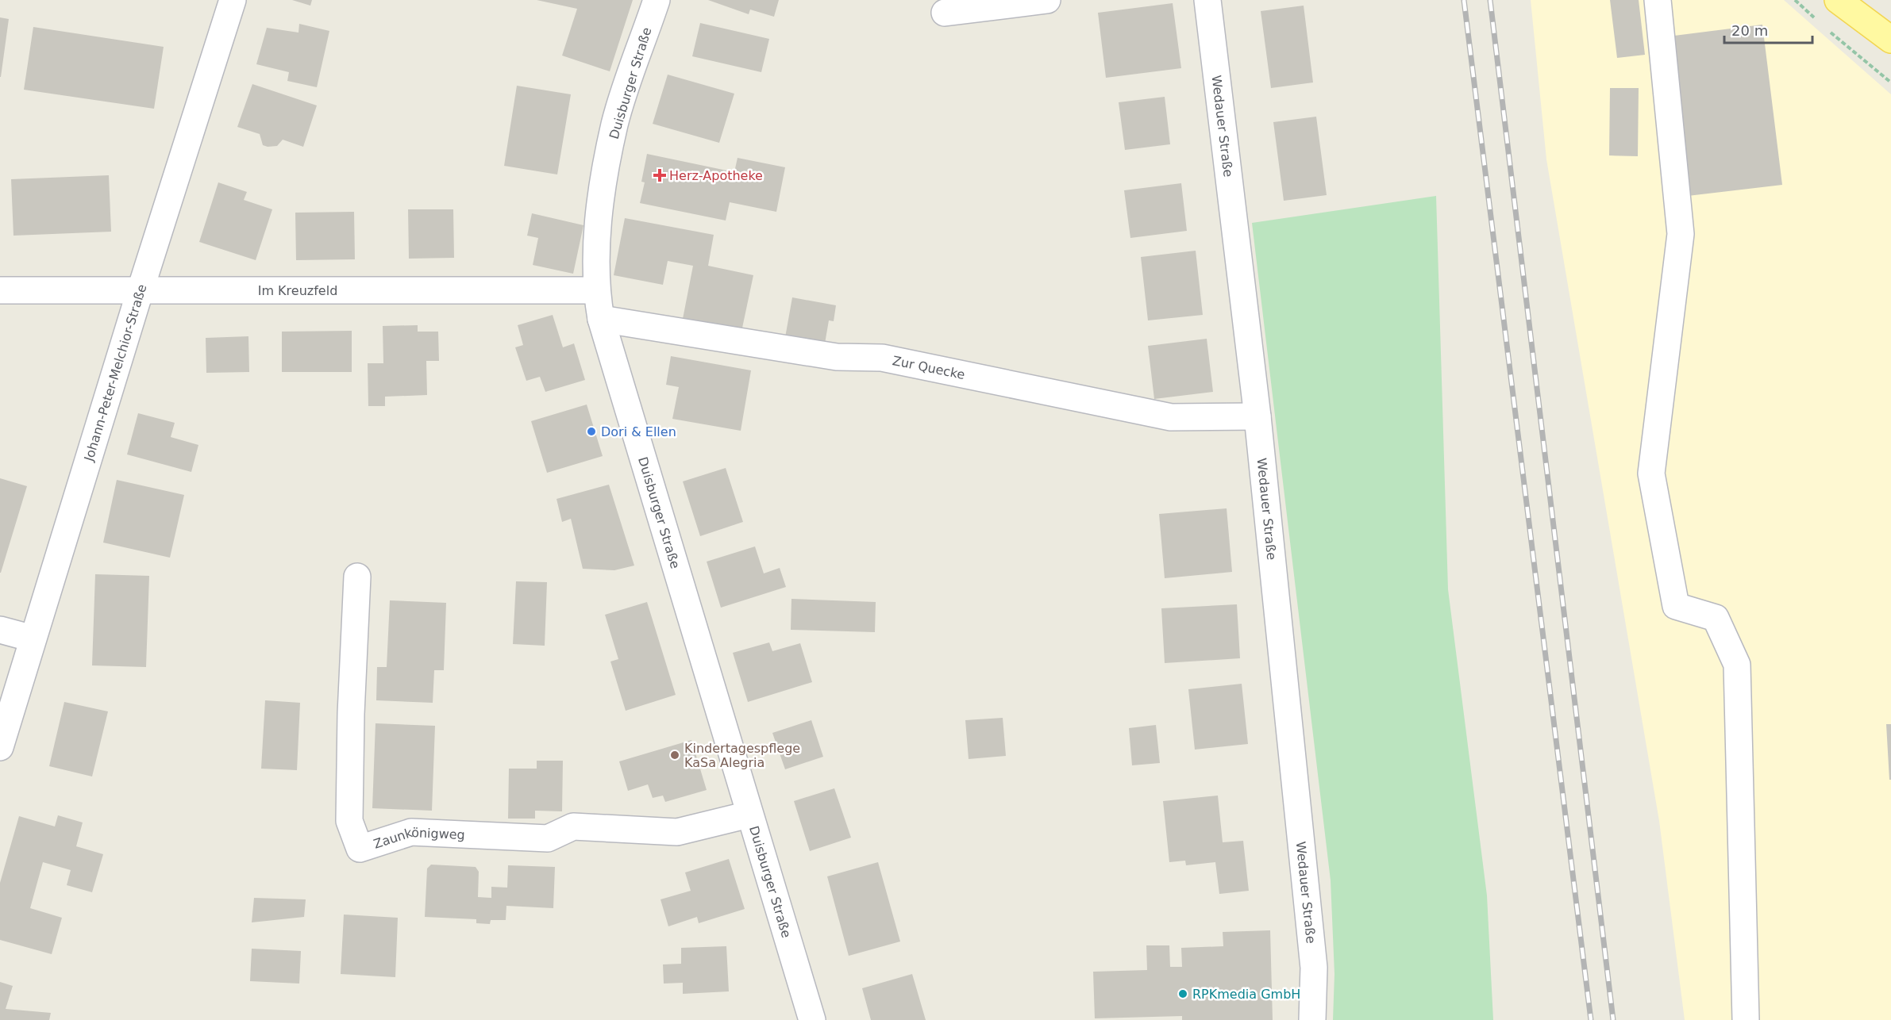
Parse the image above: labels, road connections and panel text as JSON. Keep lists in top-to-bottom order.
{
  "streets": {
    "street": [
      "Duisburger Straße",
      "Wedauer Straße",
      "Im Kreuzfeld",
      "Zur Quecke",
      "Johann-Peter-Melchior-Straße",
      "Zaunkönigweg"
    ]
  },
  "crossings": [
    ["Duisburger Straße", "Im Kreuzfeld"],
    ["Duisburger Straße", "Zur Quecke"],
    ["Duisburger Straße", "Zaunkönigweg"],
    ["Wedauer Straße", "Zur Quecke"],
    ["Im Kreuzfeld", "Johann-Peter-Melchior-Straße"]
  ],
  "places": {
    "health": ["Herz-Apotheke"],
    "other": ["Dori & Ellen", "Kindertagespflege KaSa Alegria", "RPKmedia GmbH"]
  },
  "scale_bar": "20 m"
}
